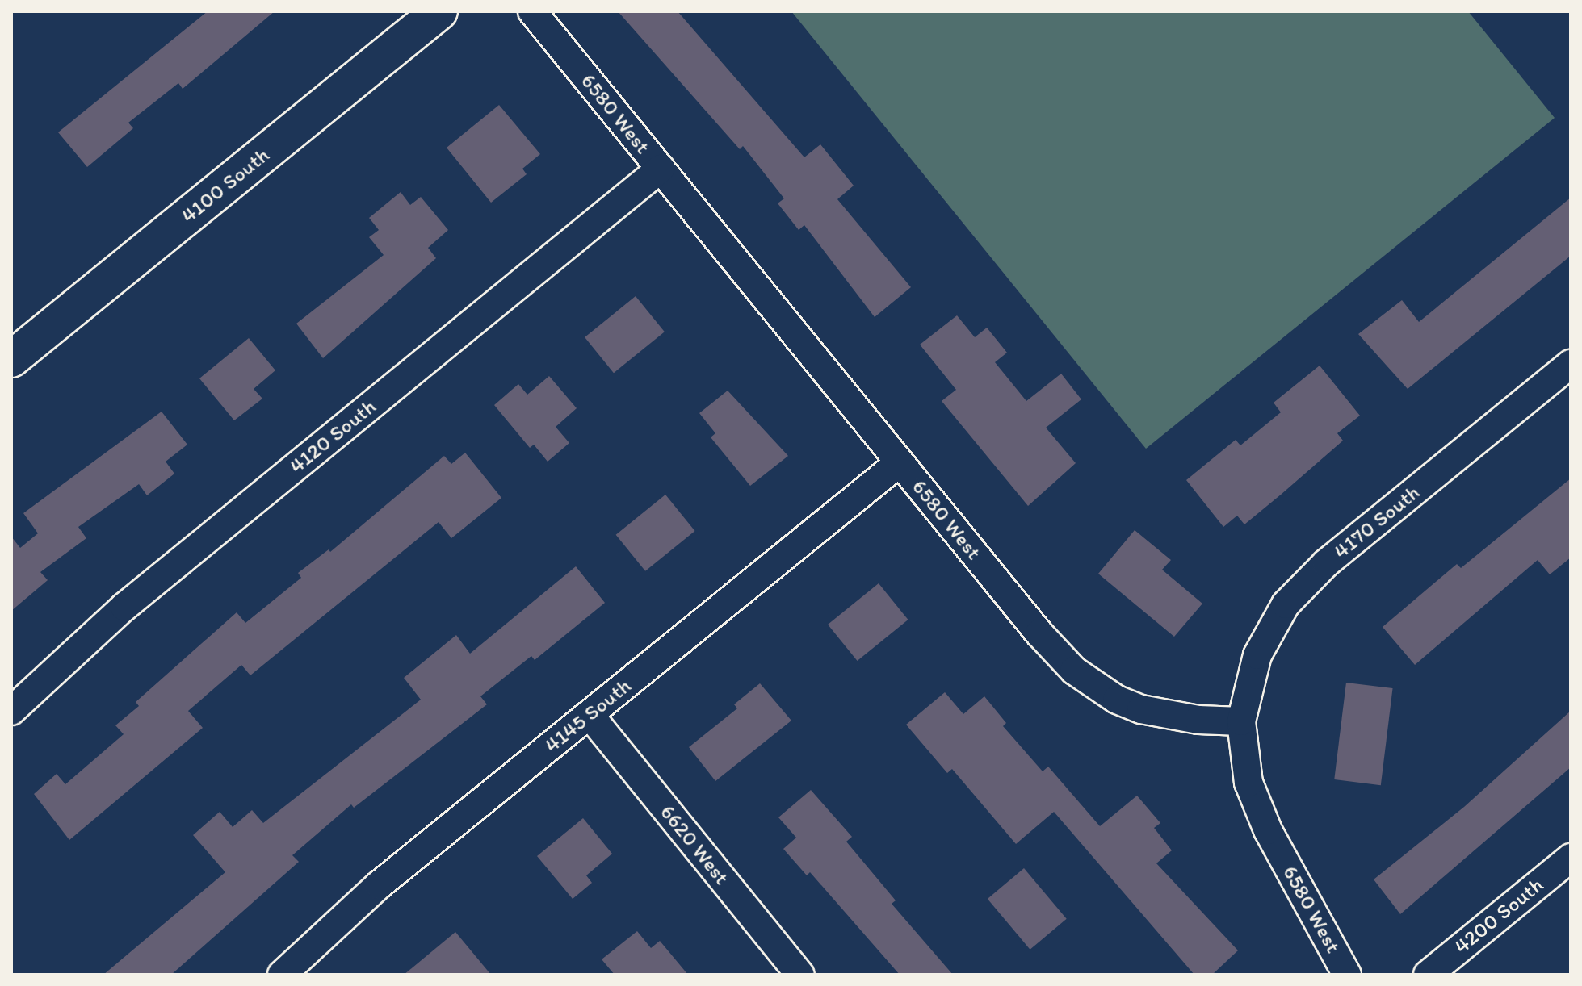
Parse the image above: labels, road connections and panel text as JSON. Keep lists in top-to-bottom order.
{
  "streets": {
    "main road": ["4100 South"],
    "street": [
      "6580 West",
      "4120 South",
      "4170 South",
      "4145 South",
      "6620 West",
      "4200 South"
    ]
  },
  "crossings": [
    ["6580 West", "4120 South"],
    ["6580 West", "4170 South"],
    ["6580 West", "4145 South"],
    ["4145 South", "6620 West"]
  ]
}
